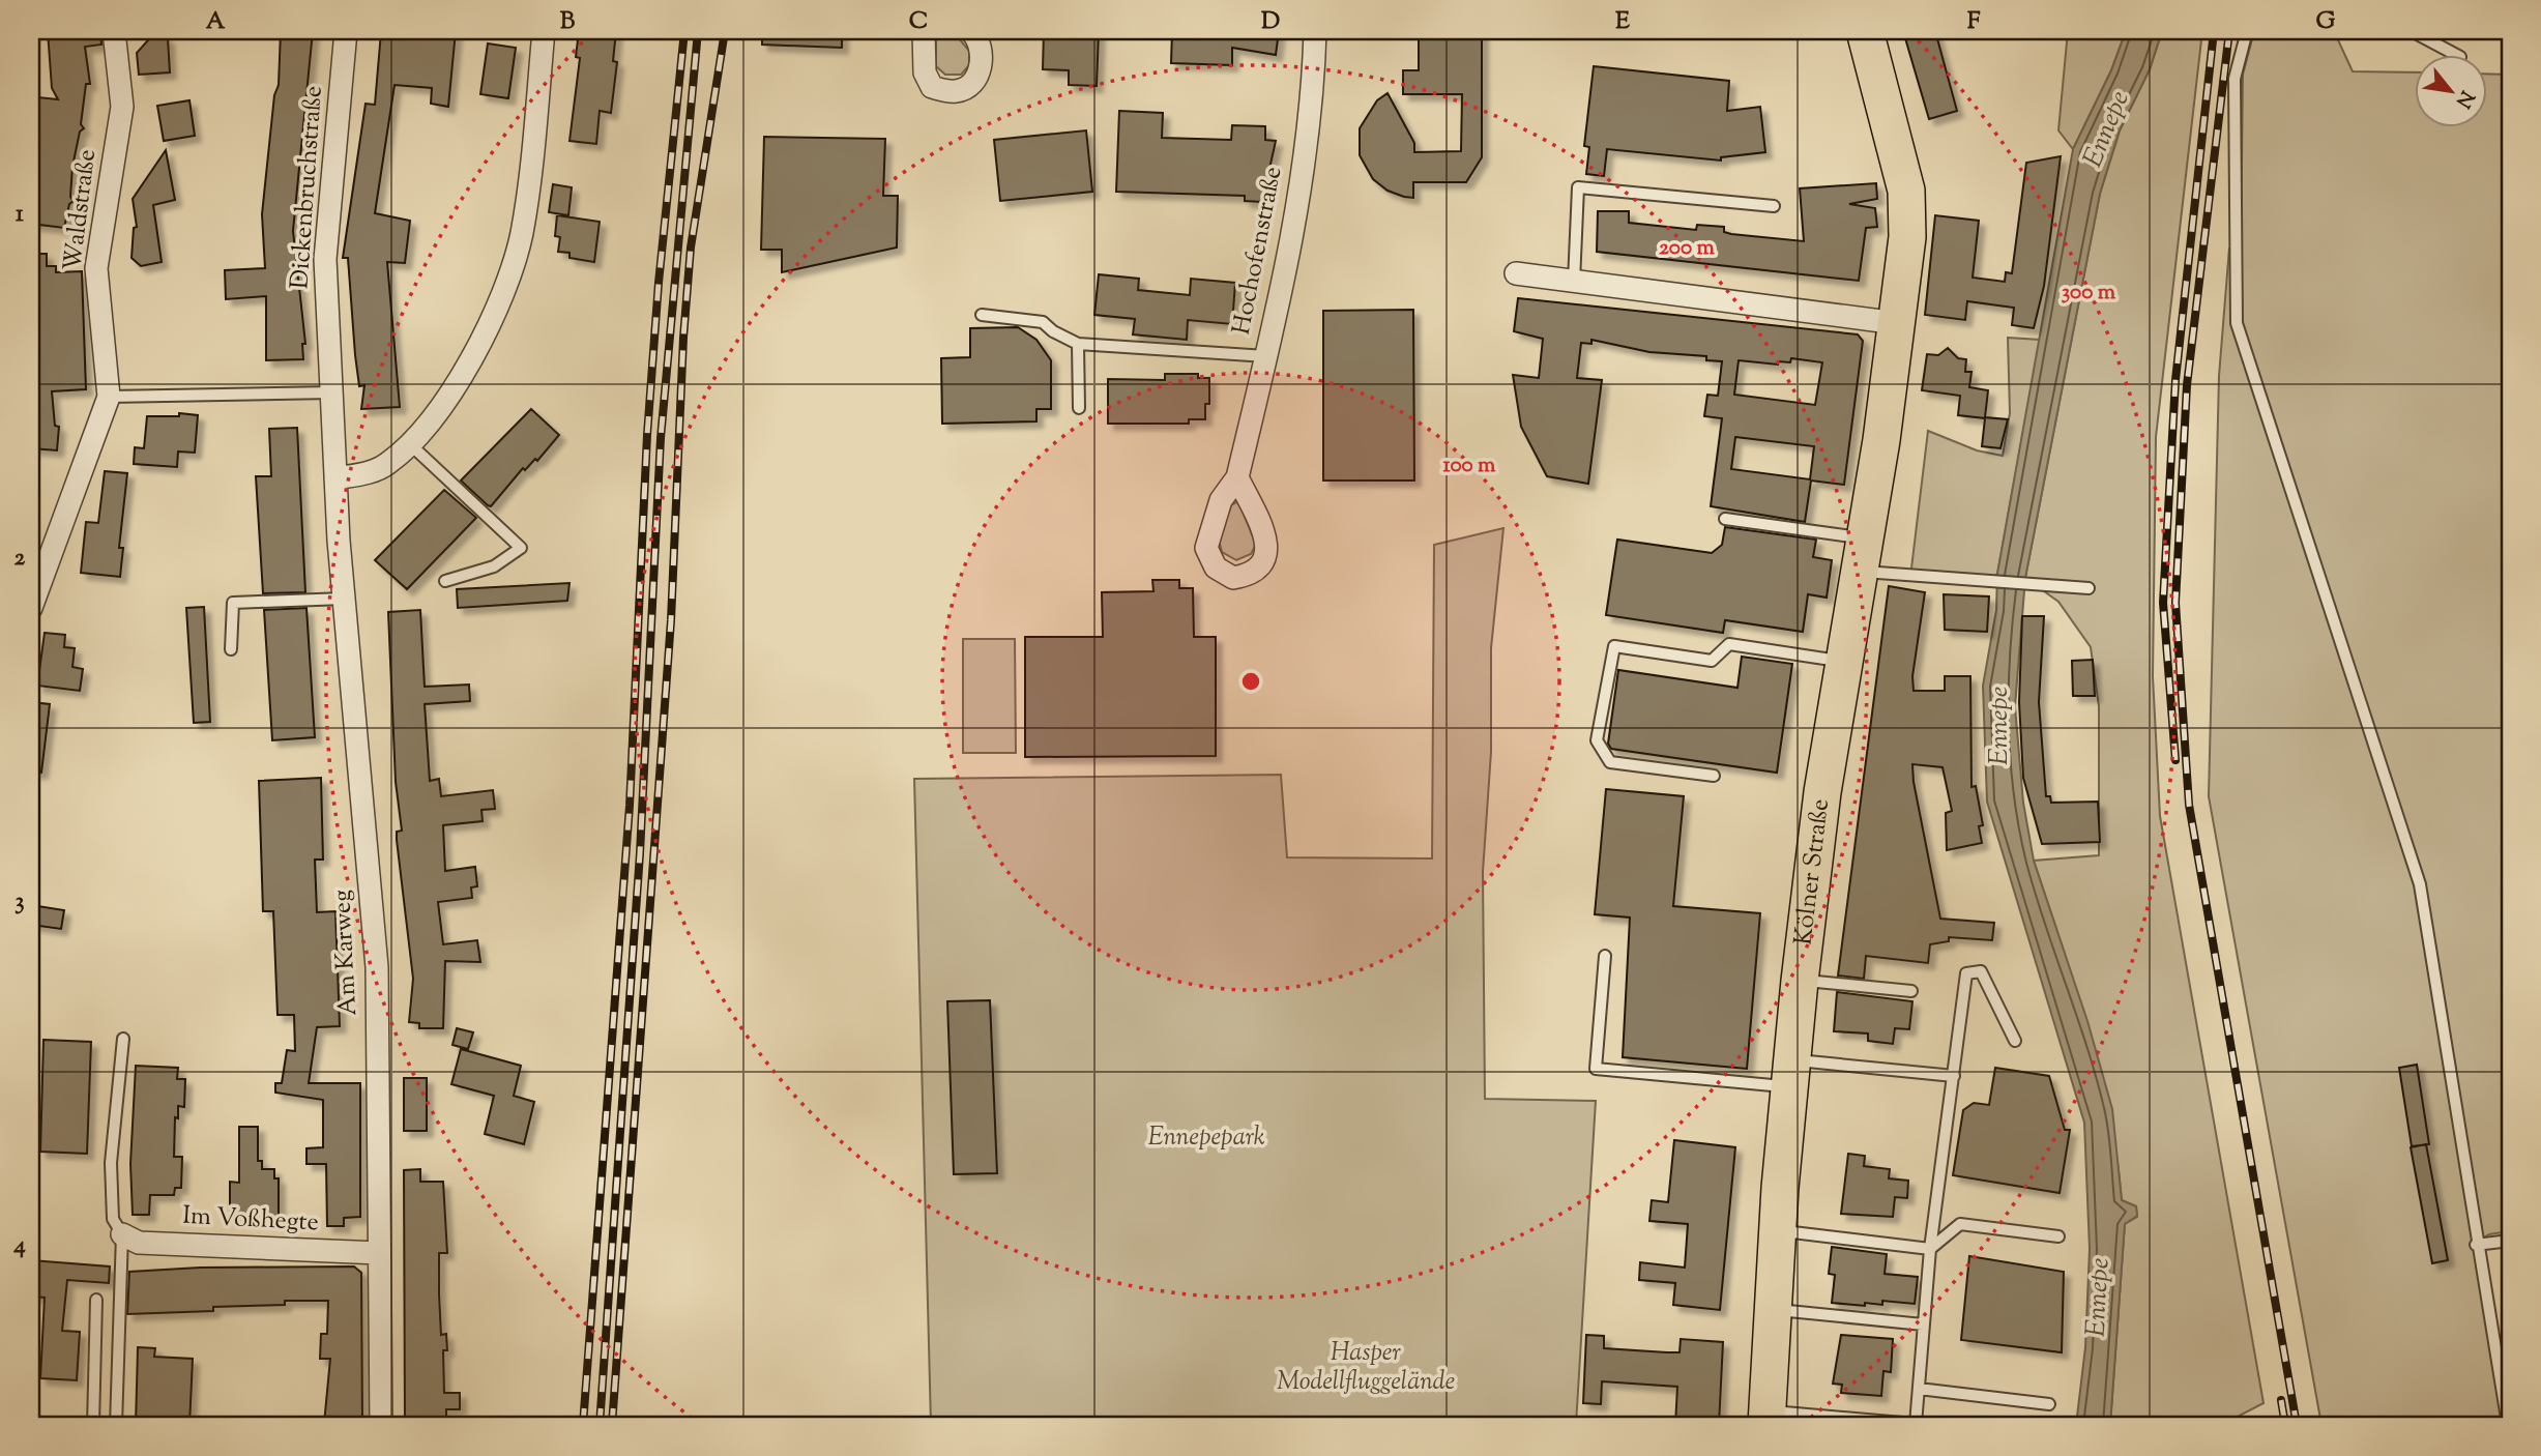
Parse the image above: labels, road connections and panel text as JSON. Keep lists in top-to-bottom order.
{
  "streets": {
    "main road": ["Kölner Straße"],
    "street": [
      "Dickenbruchstraße",
      "Waldstraße",
      "Hochofenstraße",
      "Am Karweg",
      "Im Voßhegte"
    ]
  },
  "crossings": [
    ["Dickenbruchstraße", "Am Karweg"],
    ["Am Karweg", "Im Voßhegte"]
  ],
  "water": ["Ennepe"],
  "parks": ["Ennepepark", "Hasper Modellfluggelände"],
  "north": "bottom right",
  "grid": {
    "columns": [
      "A",
      "B",
      "C",
      "D",
      "E",
      "F",
      "G"
    ],
    "rows": [
      "1",
      "2",
      "3",
      "4"
    ]
  },
  "rings": ["200 m", "300 m", "100 m"]
}
